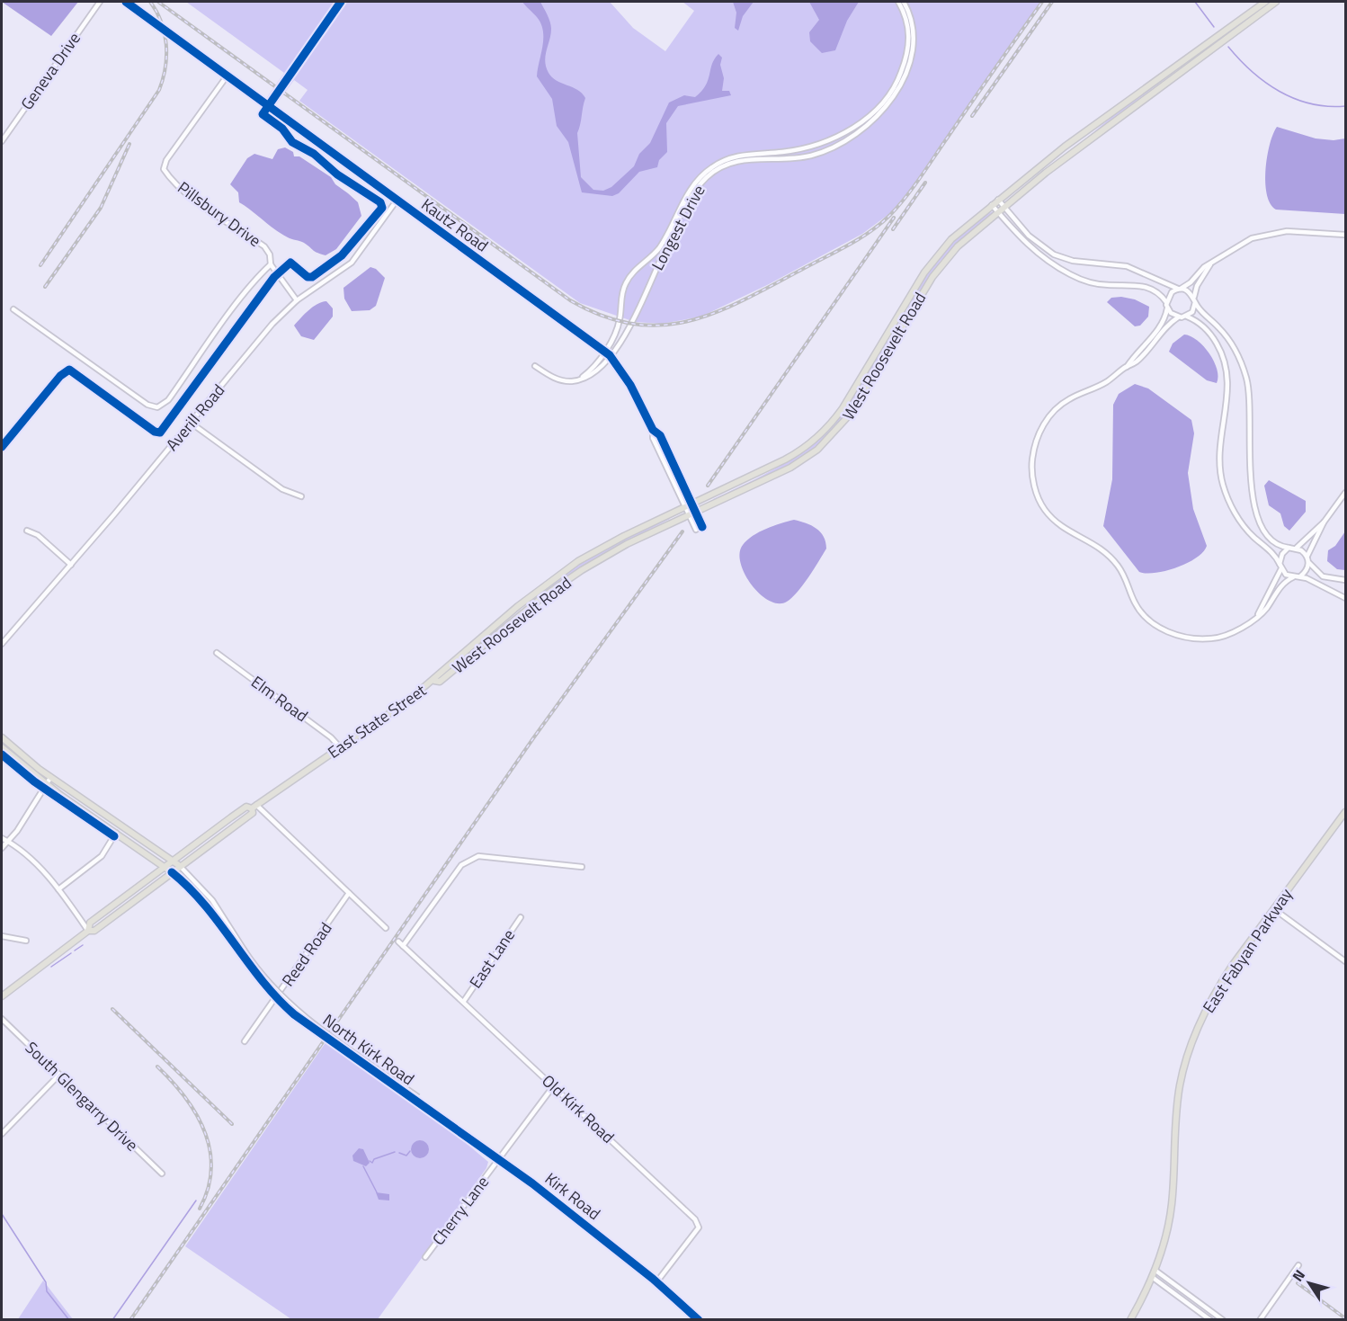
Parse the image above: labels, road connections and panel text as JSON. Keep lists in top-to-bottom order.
{
  "streets": {
    "main road": [
      "West Roosevelt Road",
      "East State Street",
      "East Fabyan Parkway",
      "North Kirk Road"
    ],
    "street": [
      "Geneva Drive",
      "Pillsbury Drive",
      "Kautz Road",
      "Longest Drive",
      "Averill Road",
      "Elm Road",
      "Reed Road",
      "East Lane",
      "South Glengarry Drive",
      "Old Kirk Road",
      "Kirk Road",
      "Cherry Lane"
    ]
  },
  "crossings": [
    ["Pillsbury Drive", "Kautz Road"],
    ["Pillsbury Drive", "Averill Road"],
    ["Kautz Road", "Longest Drive"],
    ["Kautz Road", "West Roosevelt Road"],
    ["Kautz Road", "Averill Road"],
    ["Kautz Road", "East State Street"],
    ["West Roosevelt Road", "East State Street"],
    ["Elm Road", "East State Street"],
    ["East State Street", "North Kirk Road"],
    ["East Lane", "Old Kirk Road"],
    ["North Kirk Road", "Kirk Road"],
    ["Old Kirk Road", "Kirk Road"],
    ["Old Kirk Road", "Cherry Lane"],
    ["Kirk Road", "Cherry Lane"]
  ],
  "north": "top left"
}
